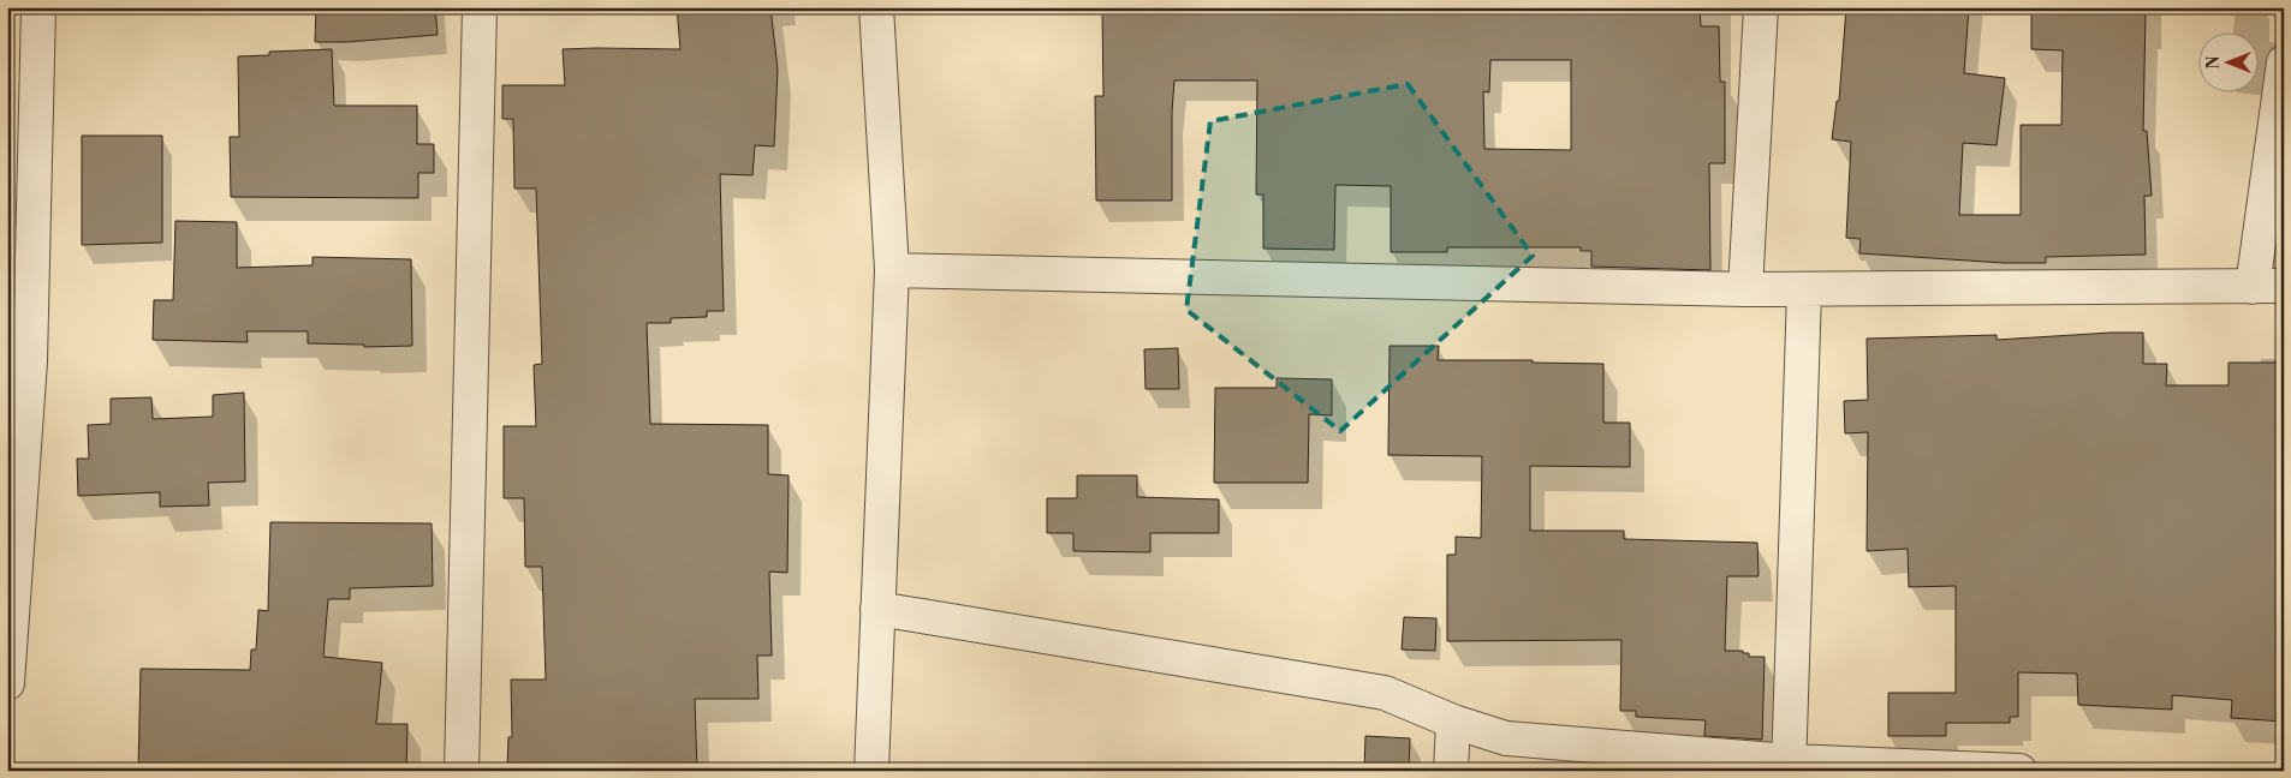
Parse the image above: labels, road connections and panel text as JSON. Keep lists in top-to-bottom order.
{
  "north": "left"
}
